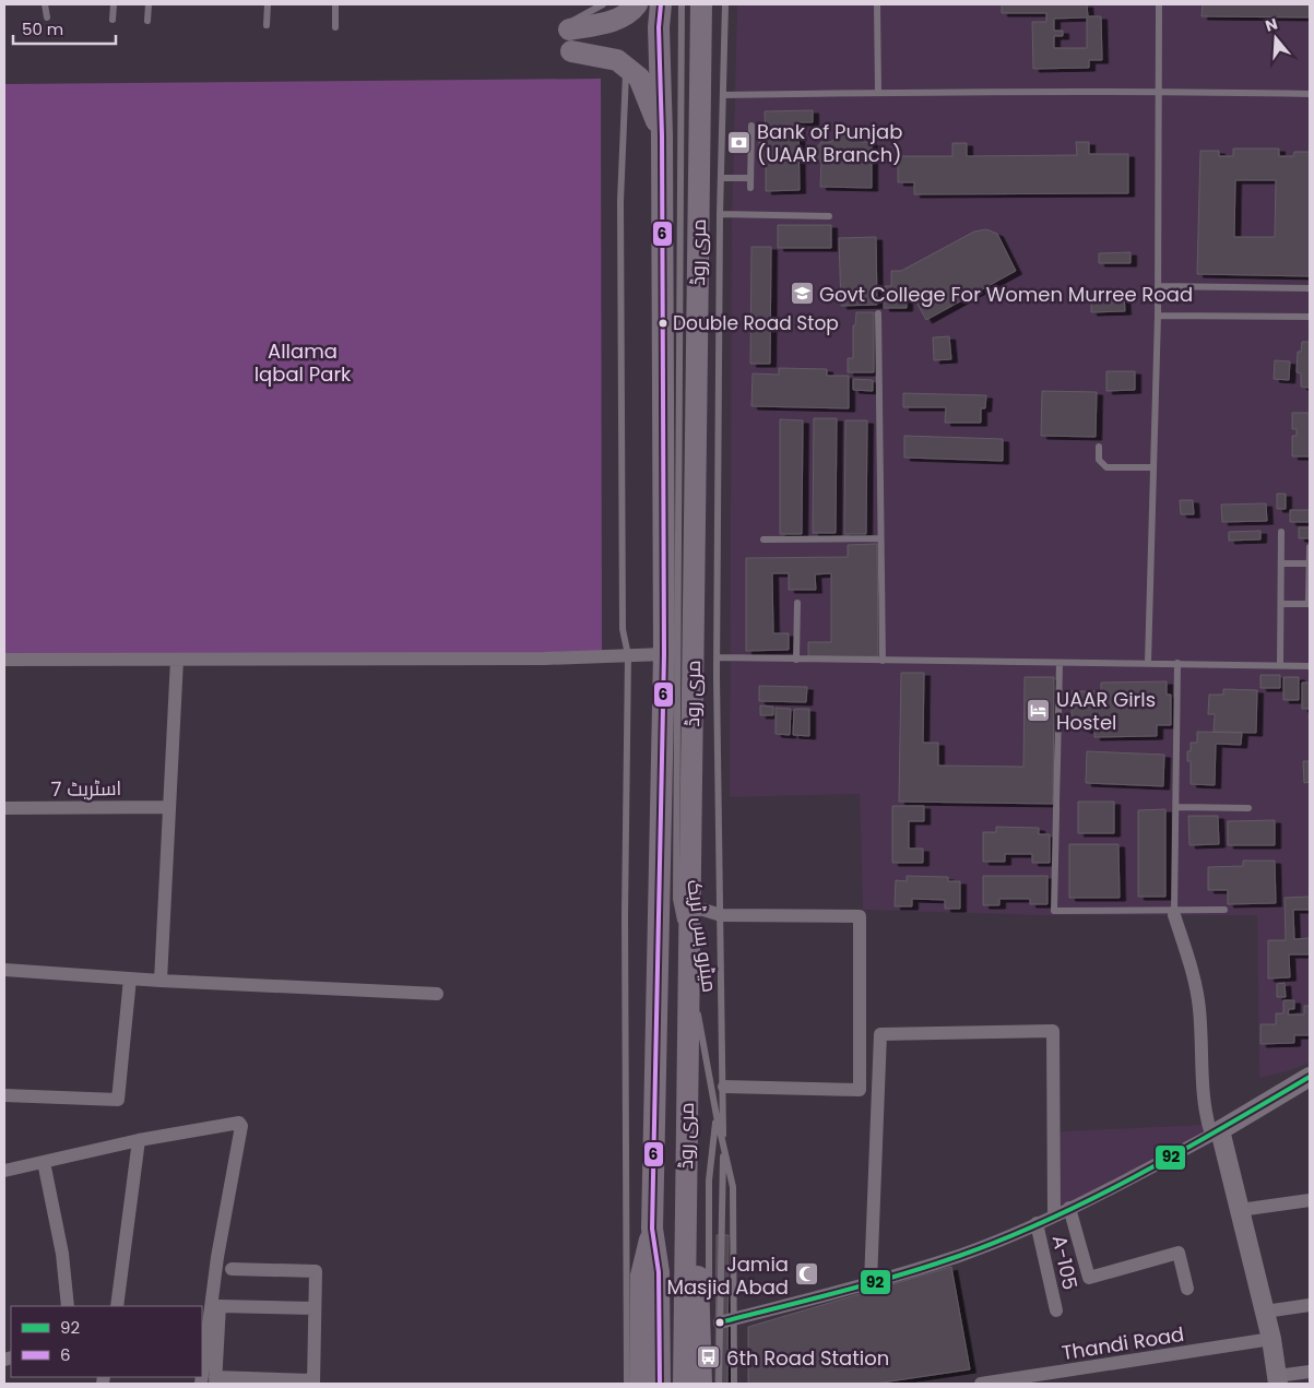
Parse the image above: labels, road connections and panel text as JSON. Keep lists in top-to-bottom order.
{
  "streets": {
    "main road": ["مری روڈ"],
    "street": ["اسٹریٹ 7", "A-105", "Thandi Road"],
    "lane": ["میٹرو بس ٹریک"]
  },
  "parks": ["Allama Iqbal Park"],
  "places": {
    "bank": ["Bank of Punjab (UAAR Branch)"],
    "school or university": ["Govt College For Women Murree Road"],
    "other": ["Double Road Stop"],
    "hotel": ["UAAR Girls Hostel"],
    "mosque": ["Jamia Masjid Abad"],
    "bus stop": ["6th Road Station"]
  },
  "lines": ["transit line 6", "transit line 92"],
  "legend": ["92", "6"],
  "scale_bar": "50 m",
  "north": "top"
}
